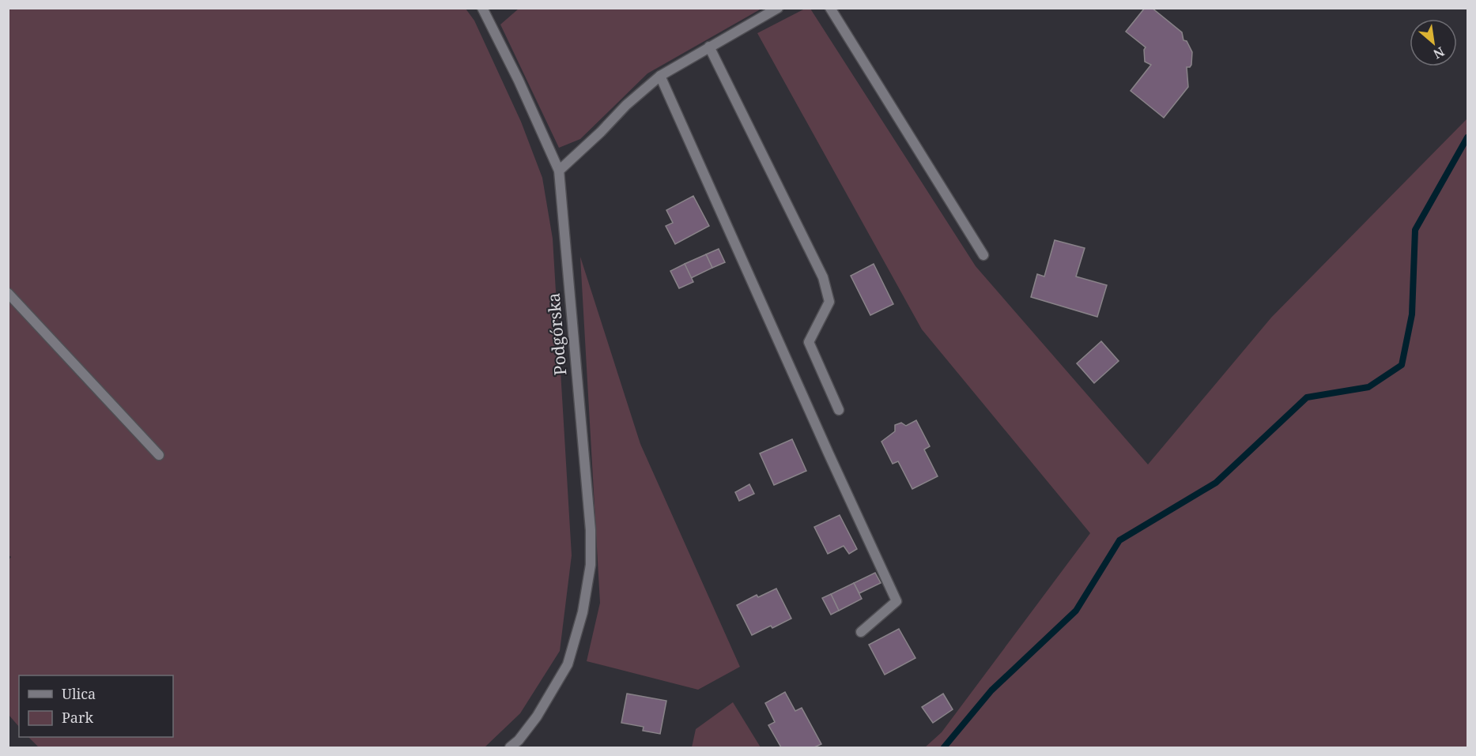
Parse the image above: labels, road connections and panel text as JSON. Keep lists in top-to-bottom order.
{
  "streets": {
    "street": ["Podgórska"]
  },
  "legend": ["Ulica", "Park"],
  "north": "bottom right"
}
